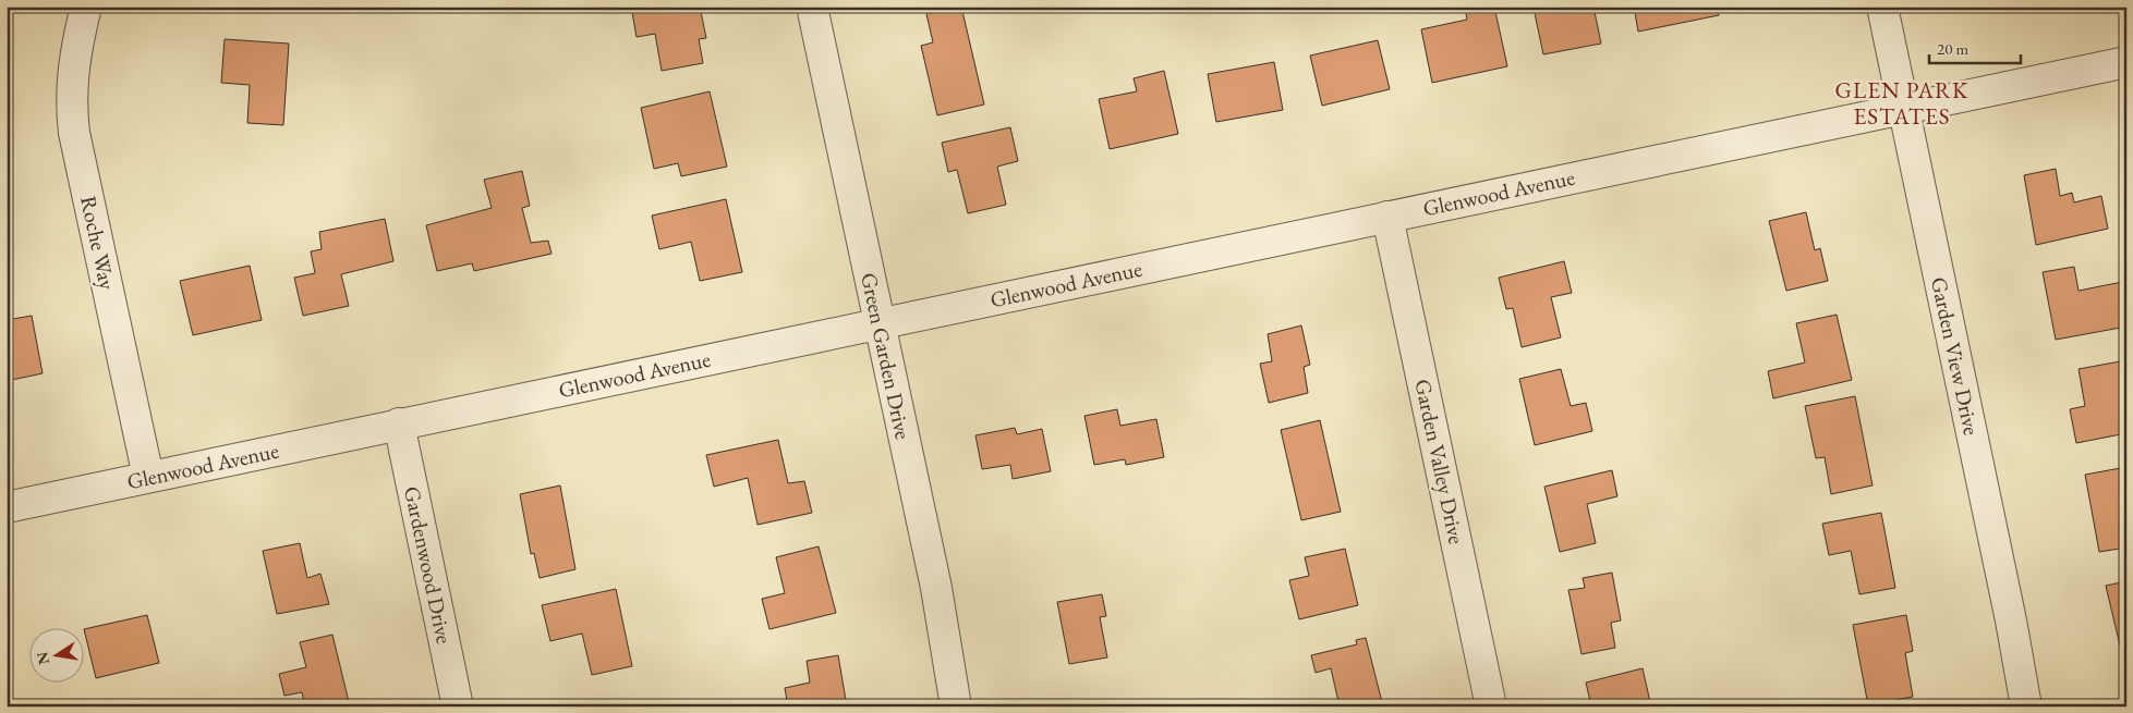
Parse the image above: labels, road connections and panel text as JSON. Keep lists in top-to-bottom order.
{
  "streets": {
    "street": [
      "Glenwood Avenue",
      "Roche Way",
      "Green Garden Drive",
      "Garden View Drive",
      "Garden Valley Drive",
      "Gardenwood Drive"
    ]
  },
  "crossings": [
    ["Glenwood Avenue", "Roche Way"],
    ["Glenwood Avenue", "Green Garden Drive"],
    ["Glenwood Avenue", "Garden View Drive"],
    ["Glenwood Avenue", "Garden Valley Drive"],
    ["Glenwood Avenue", "Gardenwood Drive"]
  ],
  "districts": ["GLEN PARK ESTATES"],
  "scale_bar": "20 m",
  "north": "left"
}
